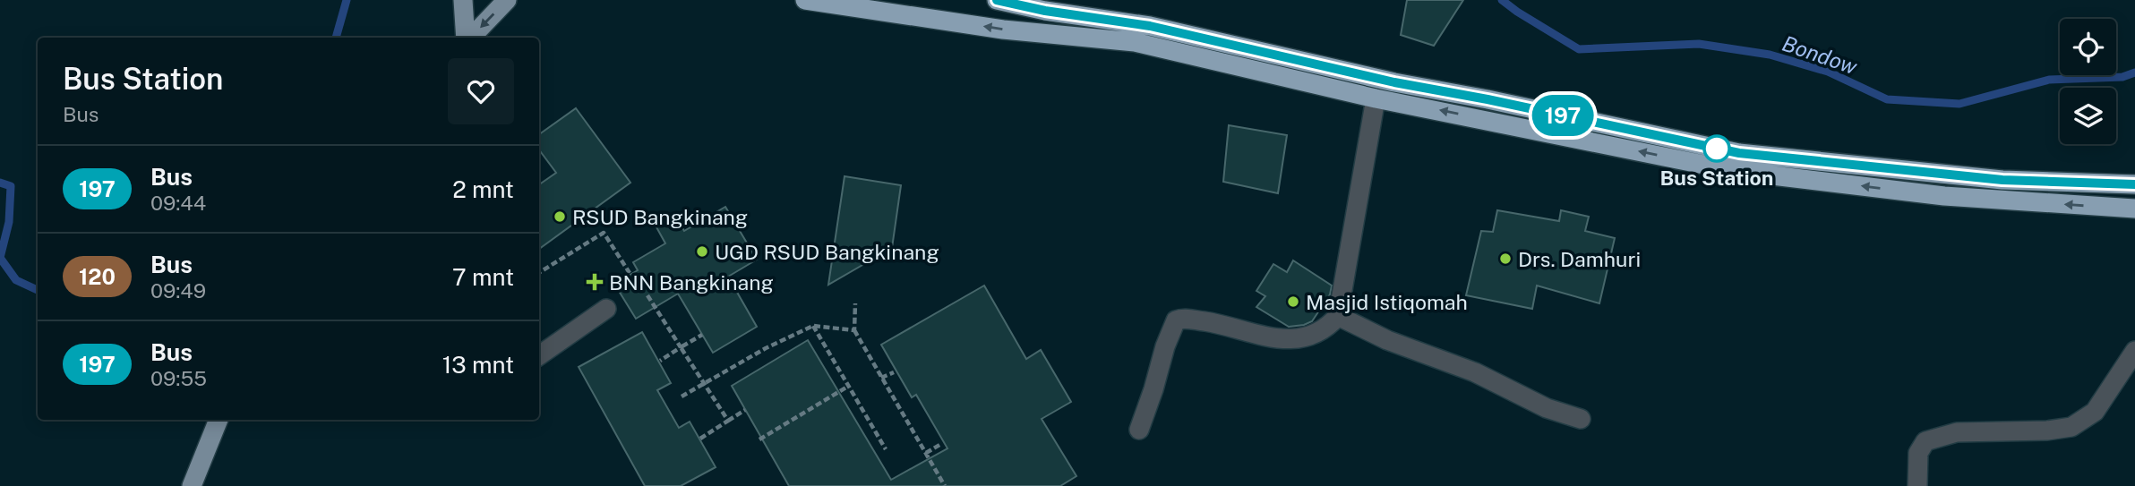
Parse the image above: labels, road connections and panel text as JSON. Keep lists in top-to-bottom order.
{
  "water": ["Bondow"],
  "places": {
    "other": [
      "Bus Station",
      "RSUD Bangkinang",
      "UGD RSUD Bangkinang",
      "Drs. Damhuri",
      "Masjid Istiqomah"
    ],
    "health": ["BNN Bangkinang"]
  },
  "lines": ["bus line 197"],
  "page": {
    "on_map": "197",
    "heading": ["Bus Station", "Bus"],
    "list": [
      {
        "mark": "197",
        "name": "Bus",
        "note": "09:44",
        "value": "2 mnt"
      },
      {
        "mark": "120",
        "name": "Bus",
        "note": "09:49",
        "value": "7 mnt"
      },
      {
        "mark": "197",
        "name": "Bus",
        "note": "09:55",
        "value": "13 mnt"
      }
    ]
  }
}
